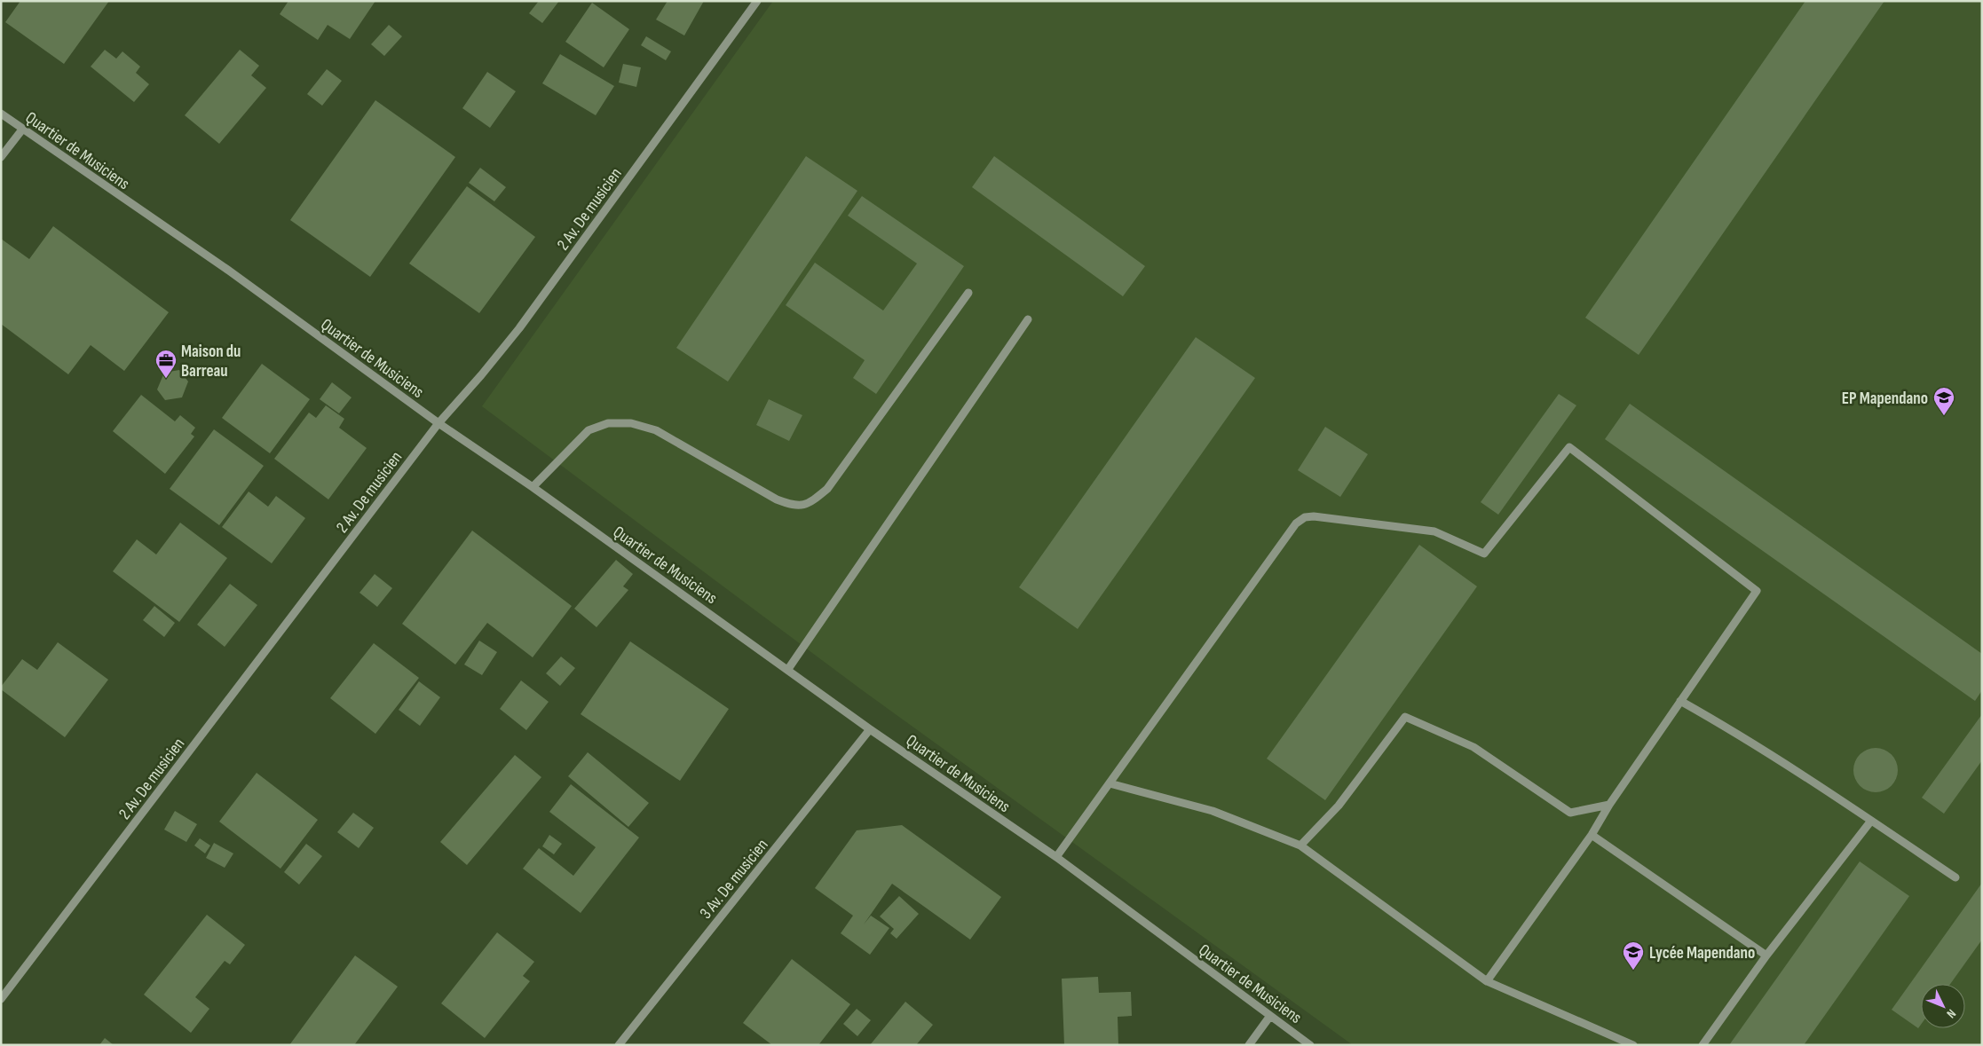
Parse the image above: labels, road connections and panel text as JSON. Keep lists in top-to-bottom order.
{
  "streets": {
    "street": ["Quartier de Musiciens", "2 Av. De musicien", "3 Av. De musicien"]
  },
  "crossings": [
    ["Quartier de Musiciens", "2 Av. De musicien"],
    ["Quartier de Musiciens", "3 Av. De musicien"]
  ],
  "places": {
    "office": ["Maison du Barreau"],
    "school or university": ["EP Mapendano", "Lycée Mapendano"]
  },
  "north": "bottom right"
}
